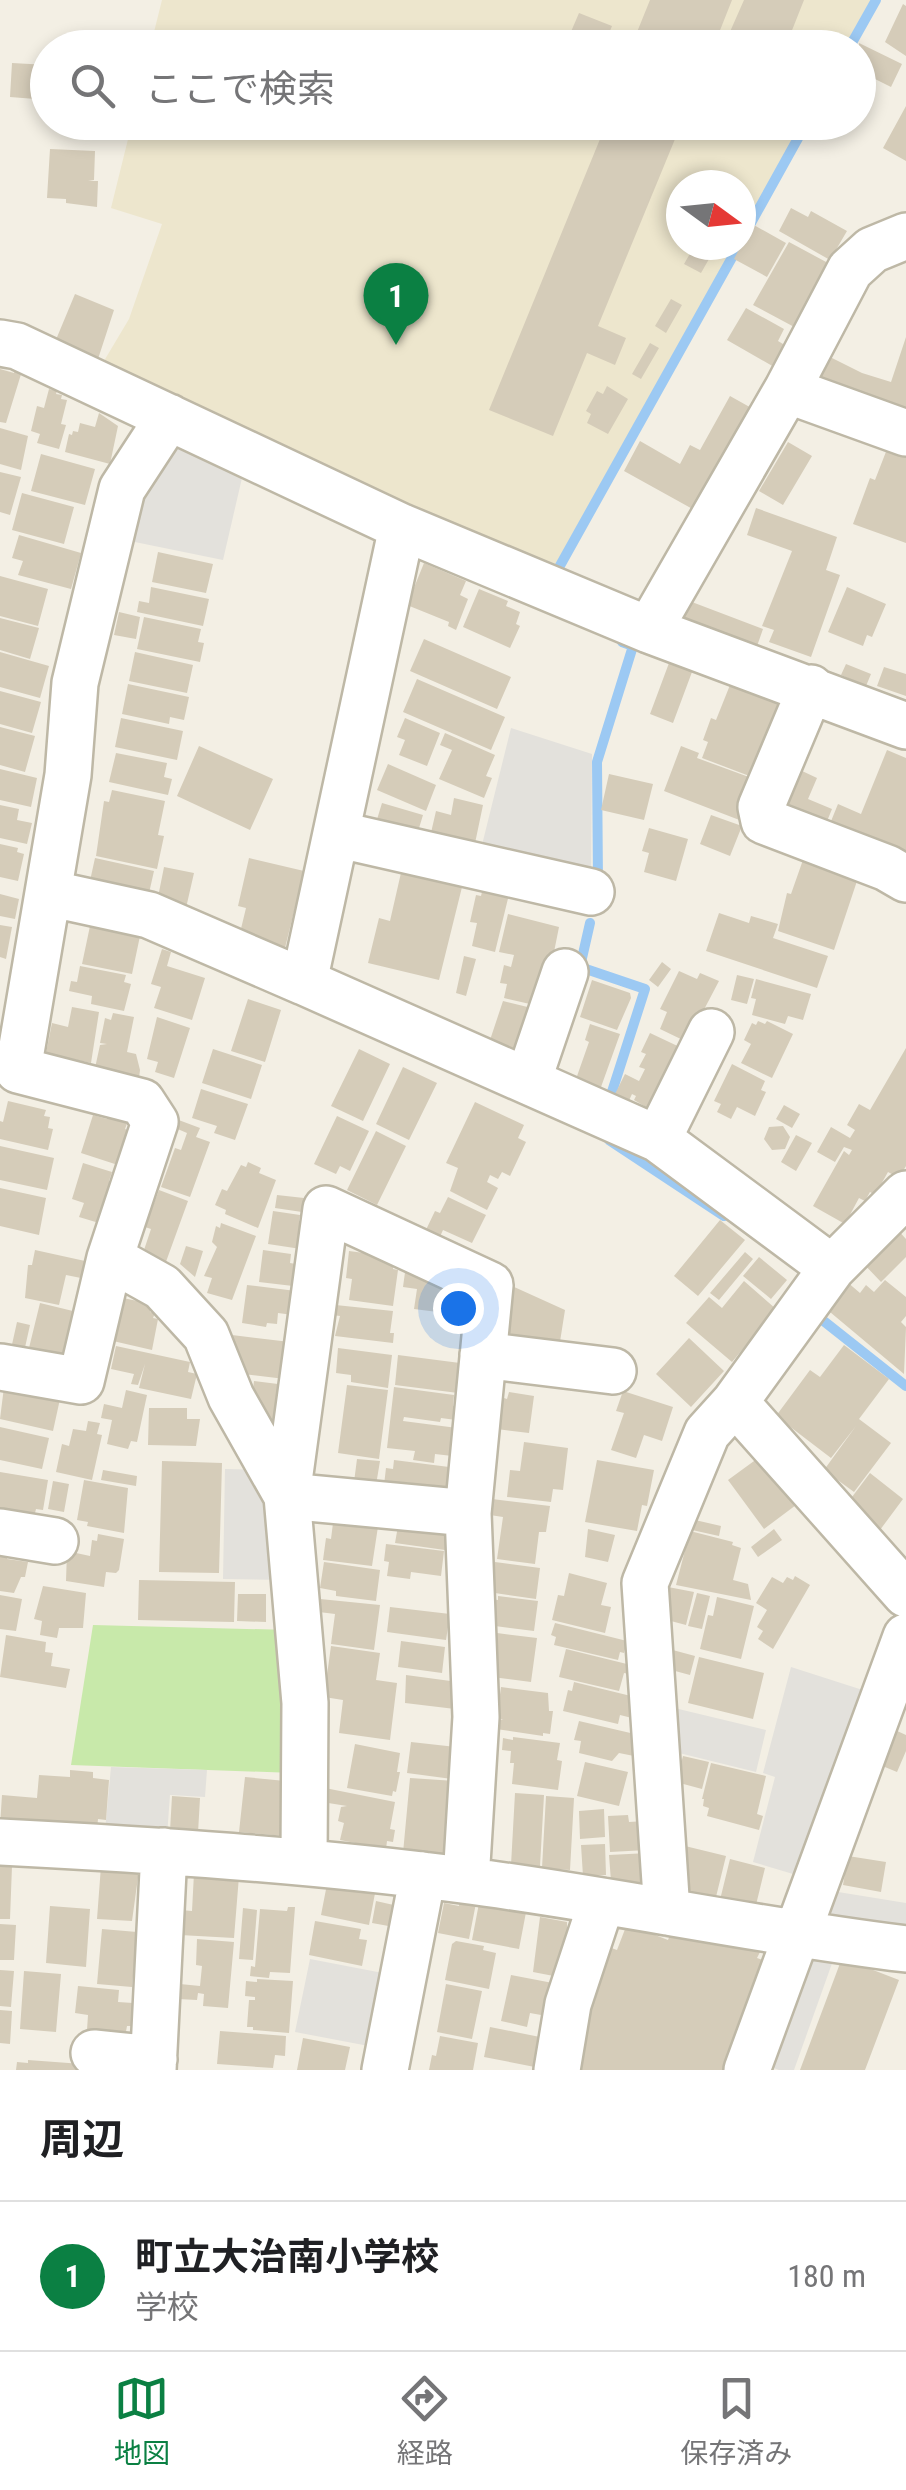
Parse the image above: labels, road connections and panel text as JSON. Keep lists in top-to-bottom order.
{
  "north": "right",
  "page": {
    "search": "ここで検索",
    "pins": "1",
    "heading": "周辺",
    "list": [
      {
        "mark": "1",
        "name": "町立大治南小学校",
        "note": "学校",
        "value": "180 m"
      }
    ],
    "nav": ["地図", "経路", "保存済み"]
  }
}
